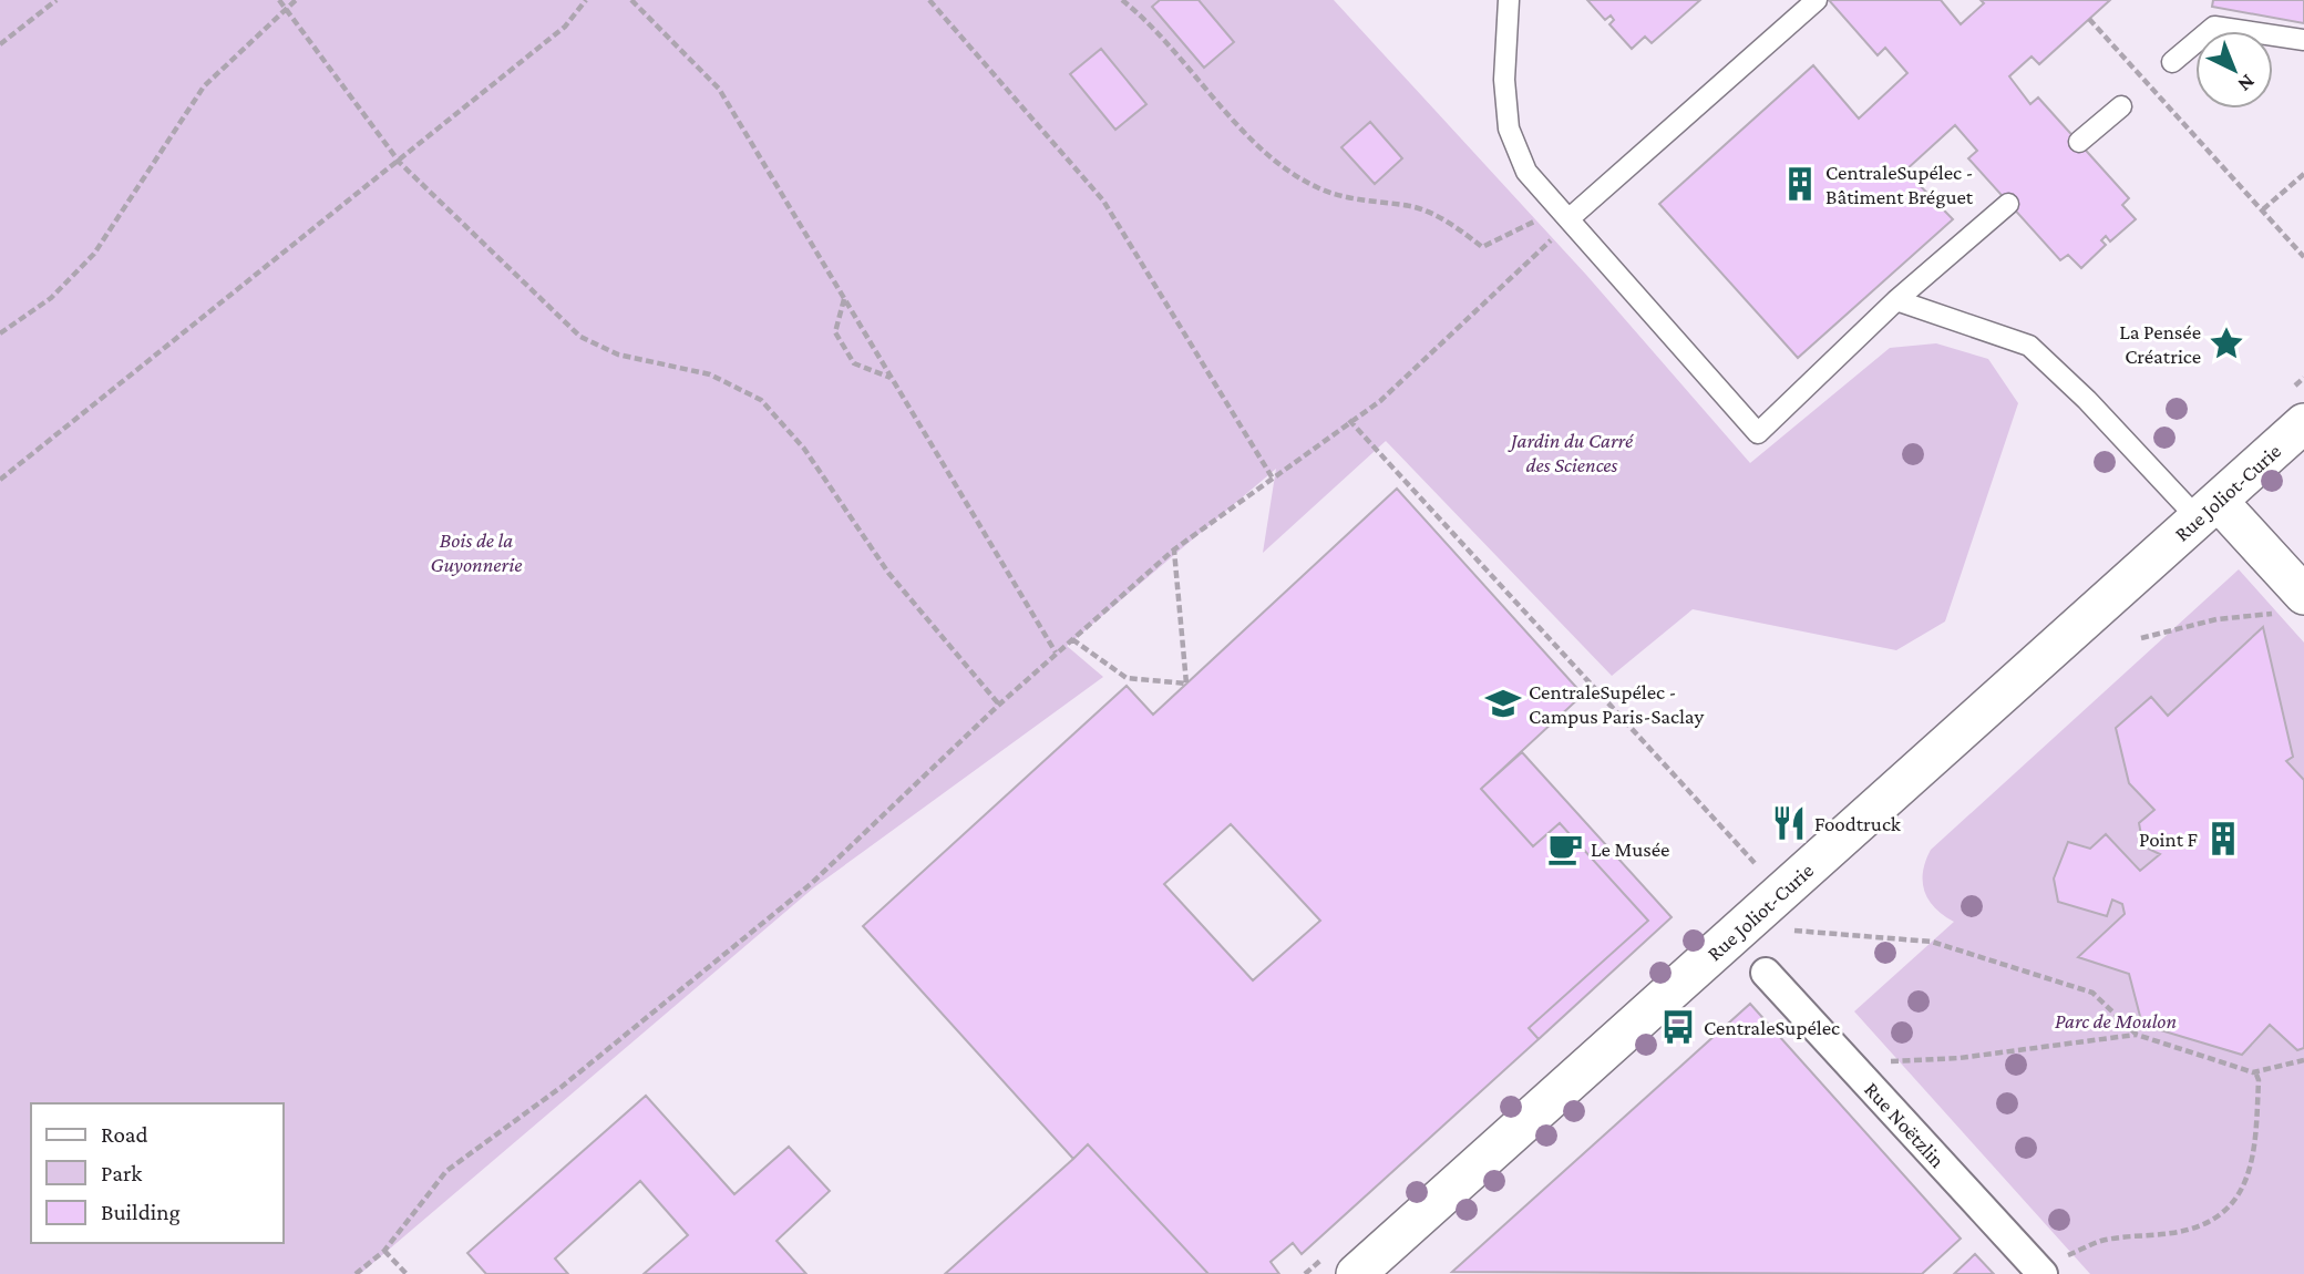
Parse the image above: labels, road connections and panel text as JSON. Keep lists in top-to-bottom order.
{
  "streets": {
    "street": ["Rue Joliot-Curie", "Rue Noëtzlin"]
  },
  "parks": ["Jardin du Carré des Sciences", "Bois de la Guyonnerie", "Parc de Moulon"],
  "places": {
    "building": ["CentraleSupélec - Bâtiment Bréguet", "Point F"],
    "place": ["La Pensée Créatrice"],
    "school or university": ["CentraleSupélec - Campus Paris-Saclay"],
    "restaurant": ["Foodtruck"],
    "cafe": ["Le Musée"],
    "bus stop": ["CentraleSupélec"]
  },
  "legend": ["Road", "Park", "Building"],
  "north": "bottom right"
}
